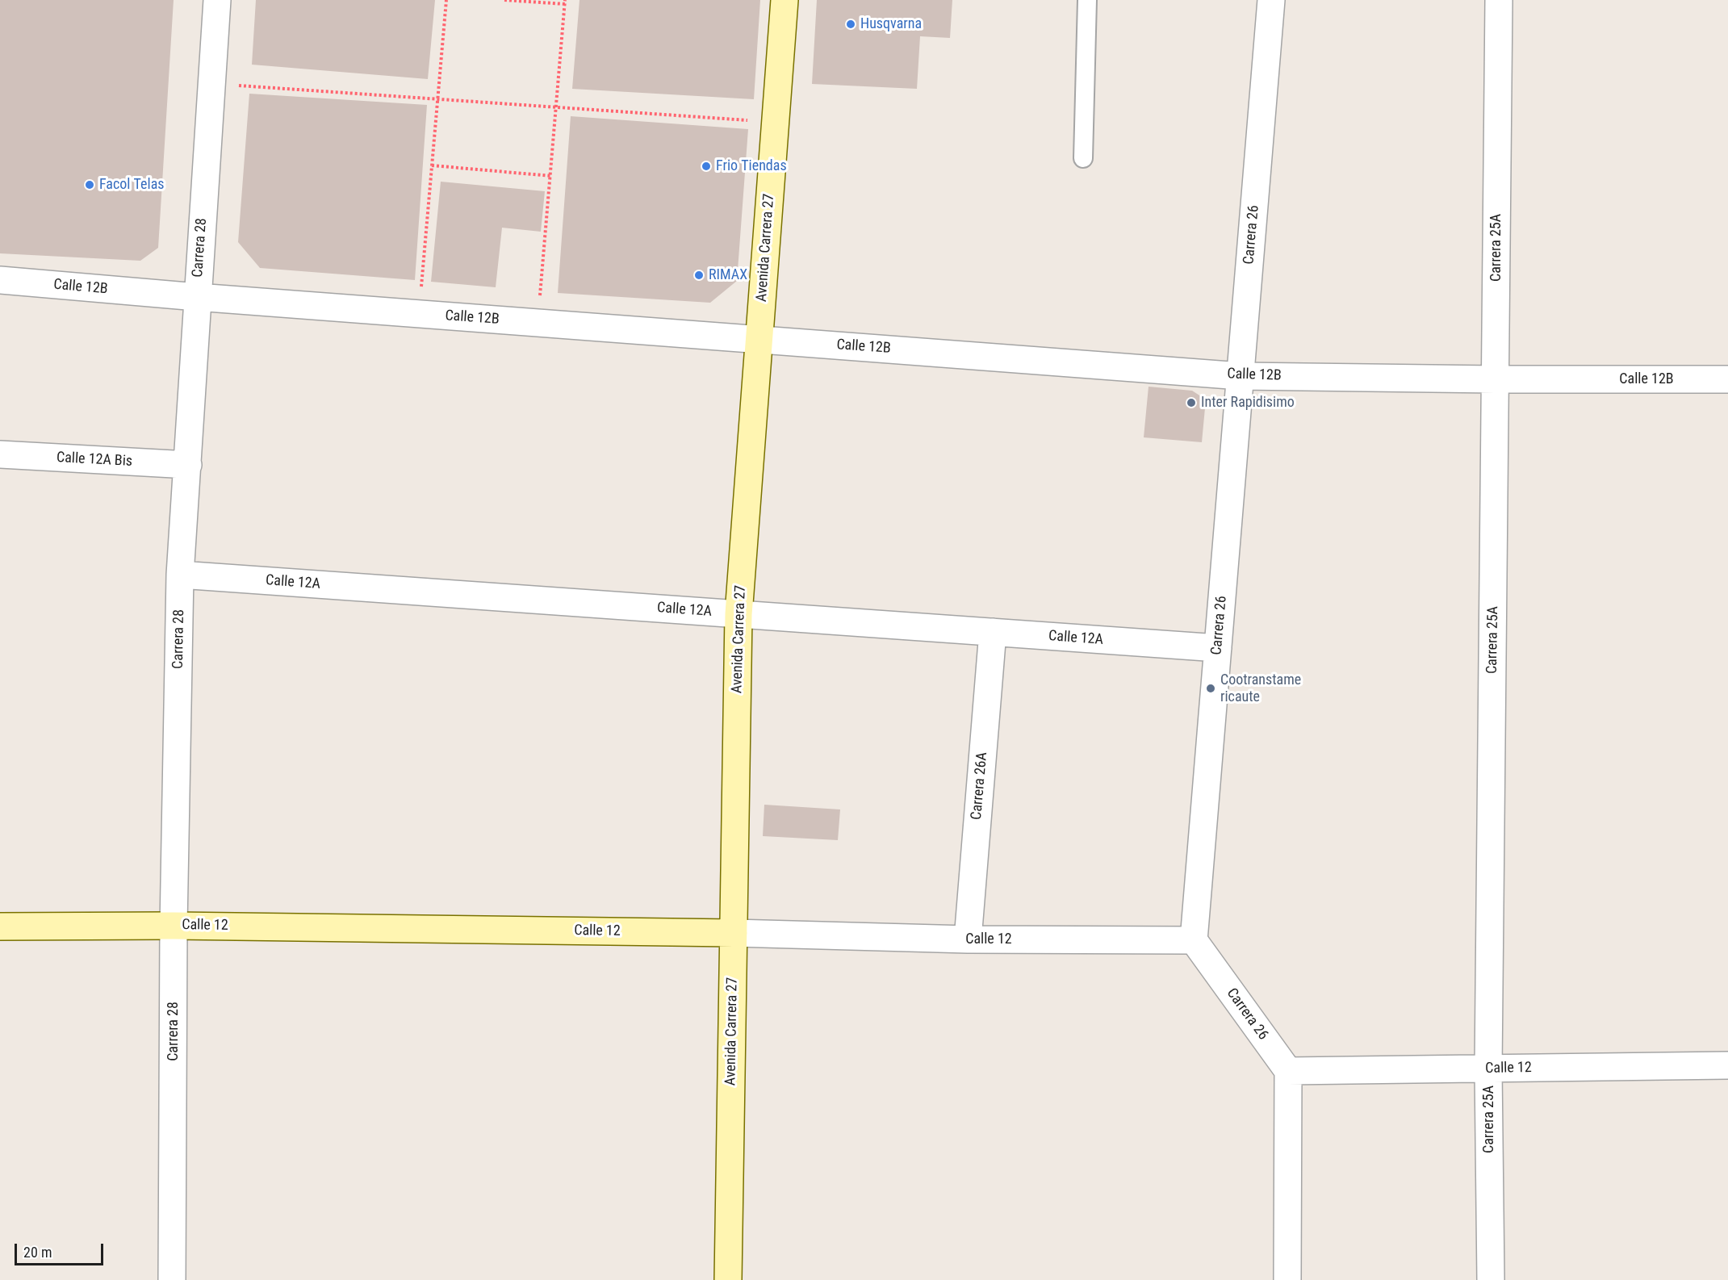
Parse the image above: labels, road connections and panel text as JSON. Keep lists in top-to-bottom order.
{
  "streets": {
    "main road": ["Avenida Carrera 27", "Calle 12"],
    "street": [
      "Carrera 26",
      "Carrera 28",
      "Carrera 25A",
      "Calle 12B",
      "Calle 12A Bis",
      "Calle 12A",
      "Carrera 26A"
    ]
  },
  "crossings": [
    ["Carrera 26", "Calle 12B"],
    ["Carrera 26", "Calle 12A"],
    ["Carrera 26", "Calle 12"],
    ["Carrera 28", "Calle 12B"],
    ["Carrera 28", "Calle 12A Bis"],
    ["Carrera 28", "Calle 12A"],
    ["Carrera 28", "Calle 12"],
    ["Avenida Carrera 27", "Calle 12B"],
    ["Avenida Carrera 27", "Calle 12A"],
    ["Avenida Carrera 27", "Calle 12"],
    ["Carrera 25A", "Calle 12B"],
    ["Carrera 25A", "Calle 12"],
    ["Calle 12A", "Carrera 26A"],
    ["Carrera 26A", "Calle 12"]
  ],
  "places": [
    "Husqvarna",
    "Frio Tiendas",
    "Facol Telas",
    "RIMAX",
    "Inter Rapidisimo",
    "Cootranstame ricaute"
  ],
  "scale_bar": "20 m"
}
